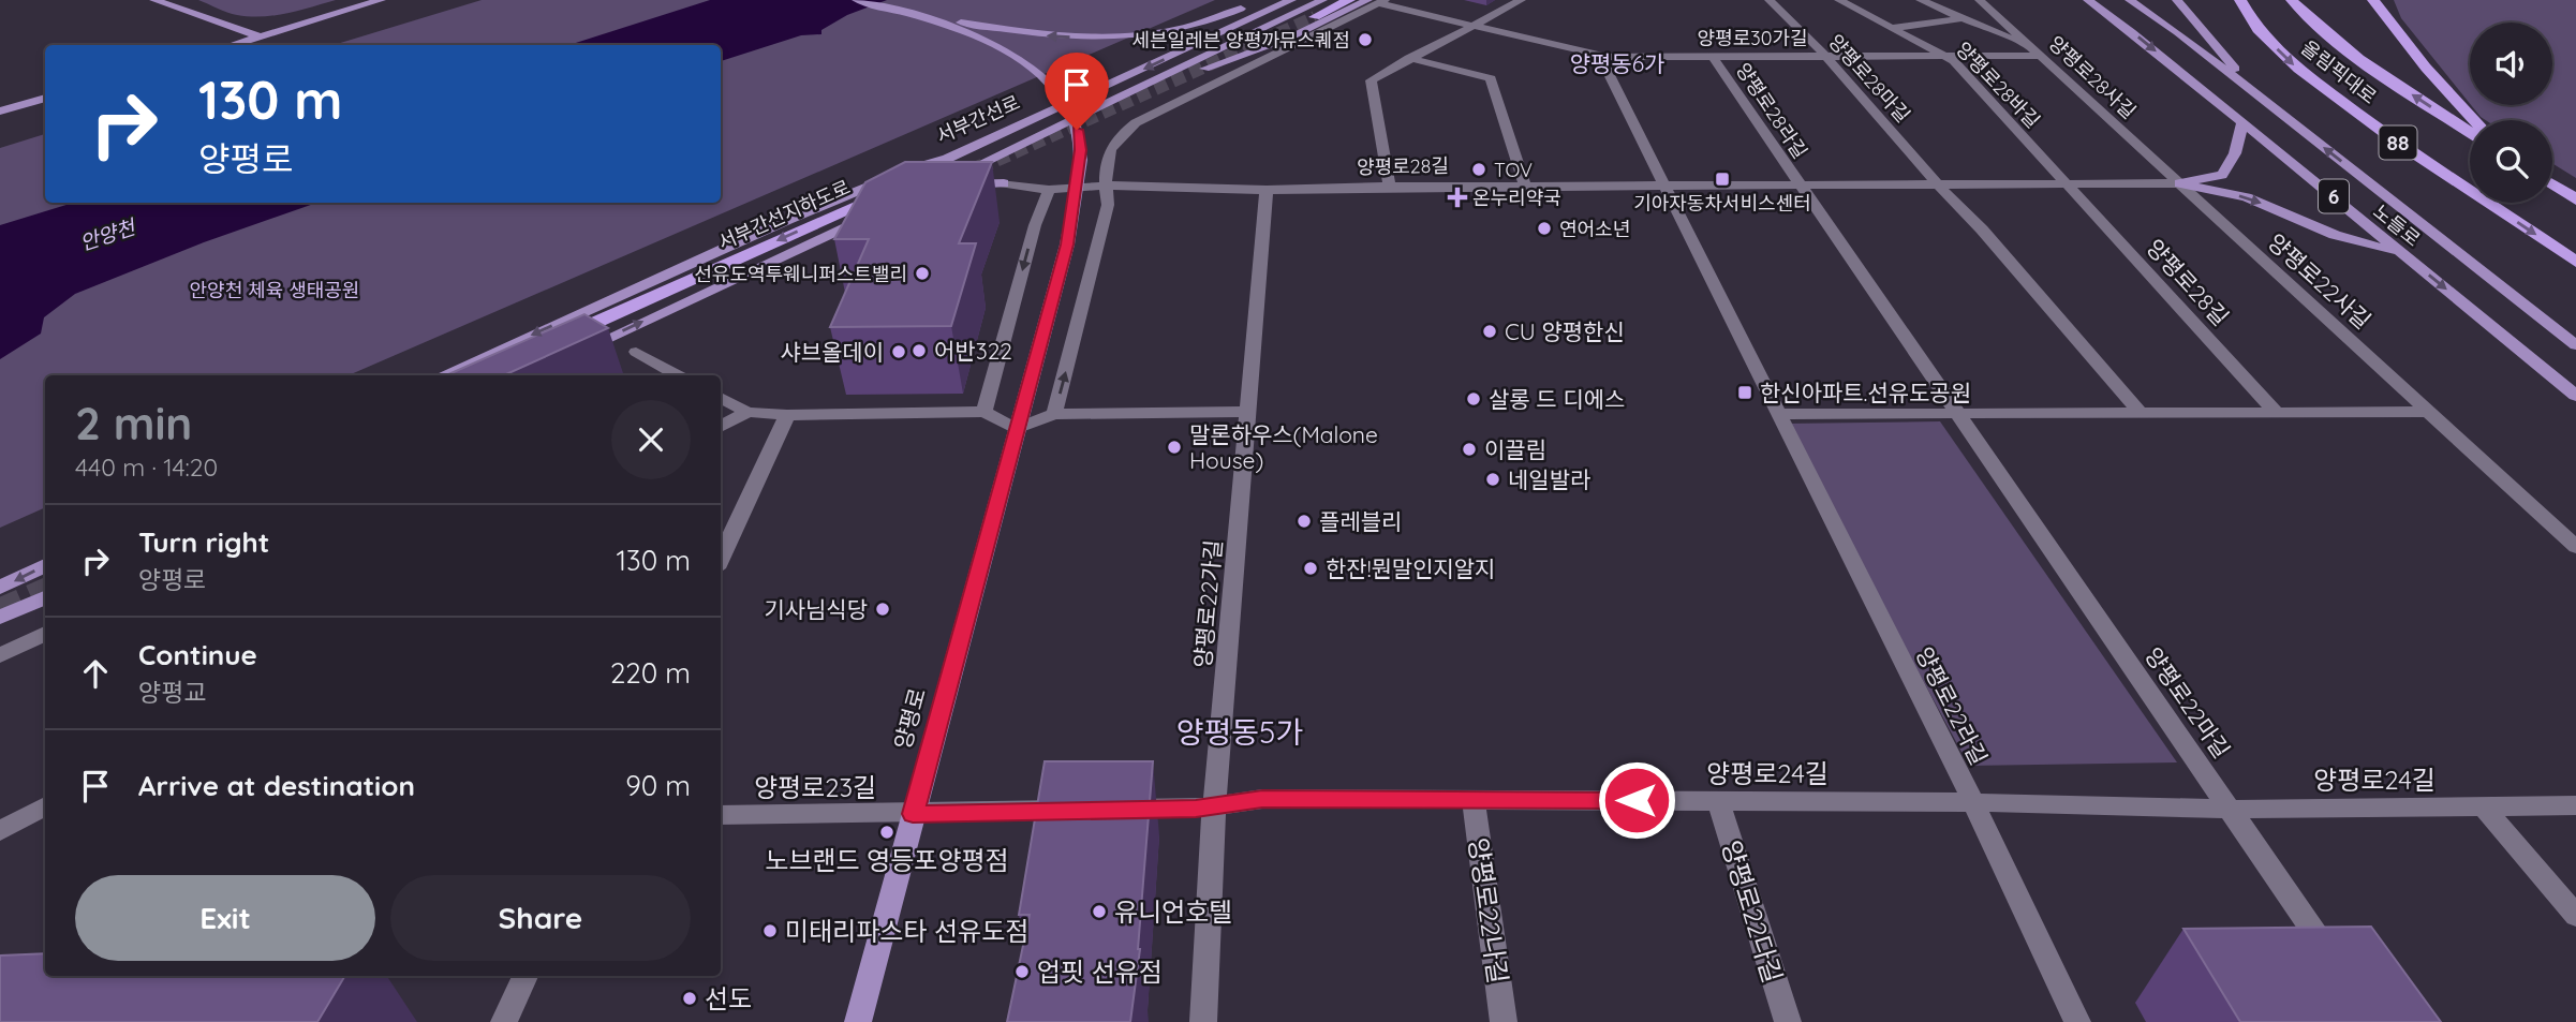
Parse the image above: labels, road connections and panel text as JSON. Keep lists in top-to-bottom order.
{
  "streets": {
    "highway": ["올림픽대로", "88", "서부간선지하도로"],
    "main road": [
      "서부간선로",
      "6",
      "노들로",
      "양평로"
    ],
    "street": [
      "양평로30가길",
      "양평로28사길",
      "양평로28마길",
      "양평로28바길",
      "양평로28라길",
      "양평로28길",
      "양평로22사길",
      "양평로22가길",
      "양평로22마길",
      "양평로22라길",
      "양평로24길",
      "양평로23길",
      "양평로22나길",
      "양평로22다길"
    ]
  },
  "crossings": [
    ["양평로30가길", "양평로28사길"],
    ["양평로30가길", "양평로28마길"],
    ["양평로30가길", "양평로28바길"],
    ["양평로30가길", "양평로28라길"],
    ["양평로30가길", "양평로22라길"],
    ["양평로28사길", "양평로28길"],
    ["양평로28사길", "양평로22사길"],
    ["양평로28마길", "양평로28길"],
    ["양평로28바길", "양평로28길"],
    ["양평로28라길", "양평로28길"],
    ["양평로28라길", "양평로22마길"],
    ["서부간선로", "양평로28길"],
    ["서부간선로", "서부간선지하도로"],
    ["양평로28길", "양평로22사길"],
    ["양평로28길", "양평로22가길"],
    ["양평로28길", "양평로22마길"],
    ["양평로28길", "양평로22라길"],
    ["양평로22가길", "양평로24길"],
    ["양평로22마길", "양평로24길"],
    ["양평로22라길", "양평로24길"],
    ["양평로", "양평로23길"],
    ["양평로24길", "양평로22나길"],
    ["양평로24길", "양평로22다길"]
  ],
  "one_way": ["서부간선지하도로"],
  "districts": ["양평동6가", "양평동5가"],
  "water": ["안양천"],
  "parks": ["안양천 체육 생태공원"],
  "places": {
    "other": [
      "세븐일레븐 양평까뮤스퀘점",
      "TOV",
      "연어소년",
      "선유도역투웨니퍼스트밸리",
      "CU 양평한신",
      "어반322",
      "샤브올데이",
      "살롱 드 디에스",
      "말론하우스(Malone House)",
      "이끌림",
      "네일발라",
      "플레블리",
      "한잔!뭔말인지알지",
      "기사님식당",
      "노브랜드 영등포양평점",
      "유니언호텔",
      "미태리파스타 선유도점",
      "업핏 선유점",
      "선도"
    ],
    "transit": ["기아자동차서비스센터", "한신아파트.선유도공원"],
    "health": ["온누리약국"]
  },
  "page": {
    "turn": ["130 m", "양평로"],
    "heading": ["2 min", "440 m · 14:20"],
    "list": [
      {
        "name": "Turn right",
        "note": "양평로",
        "value": "130 m"
      },
      {
        "name": "Continue",
        "note": "양평교",
        "value": "220 m"
      },
      {
        "name": "Arrive at destination",
        "value": "90 m"
      }
    ],
    "buttons": ["Exit", "Share"]
  }
}
